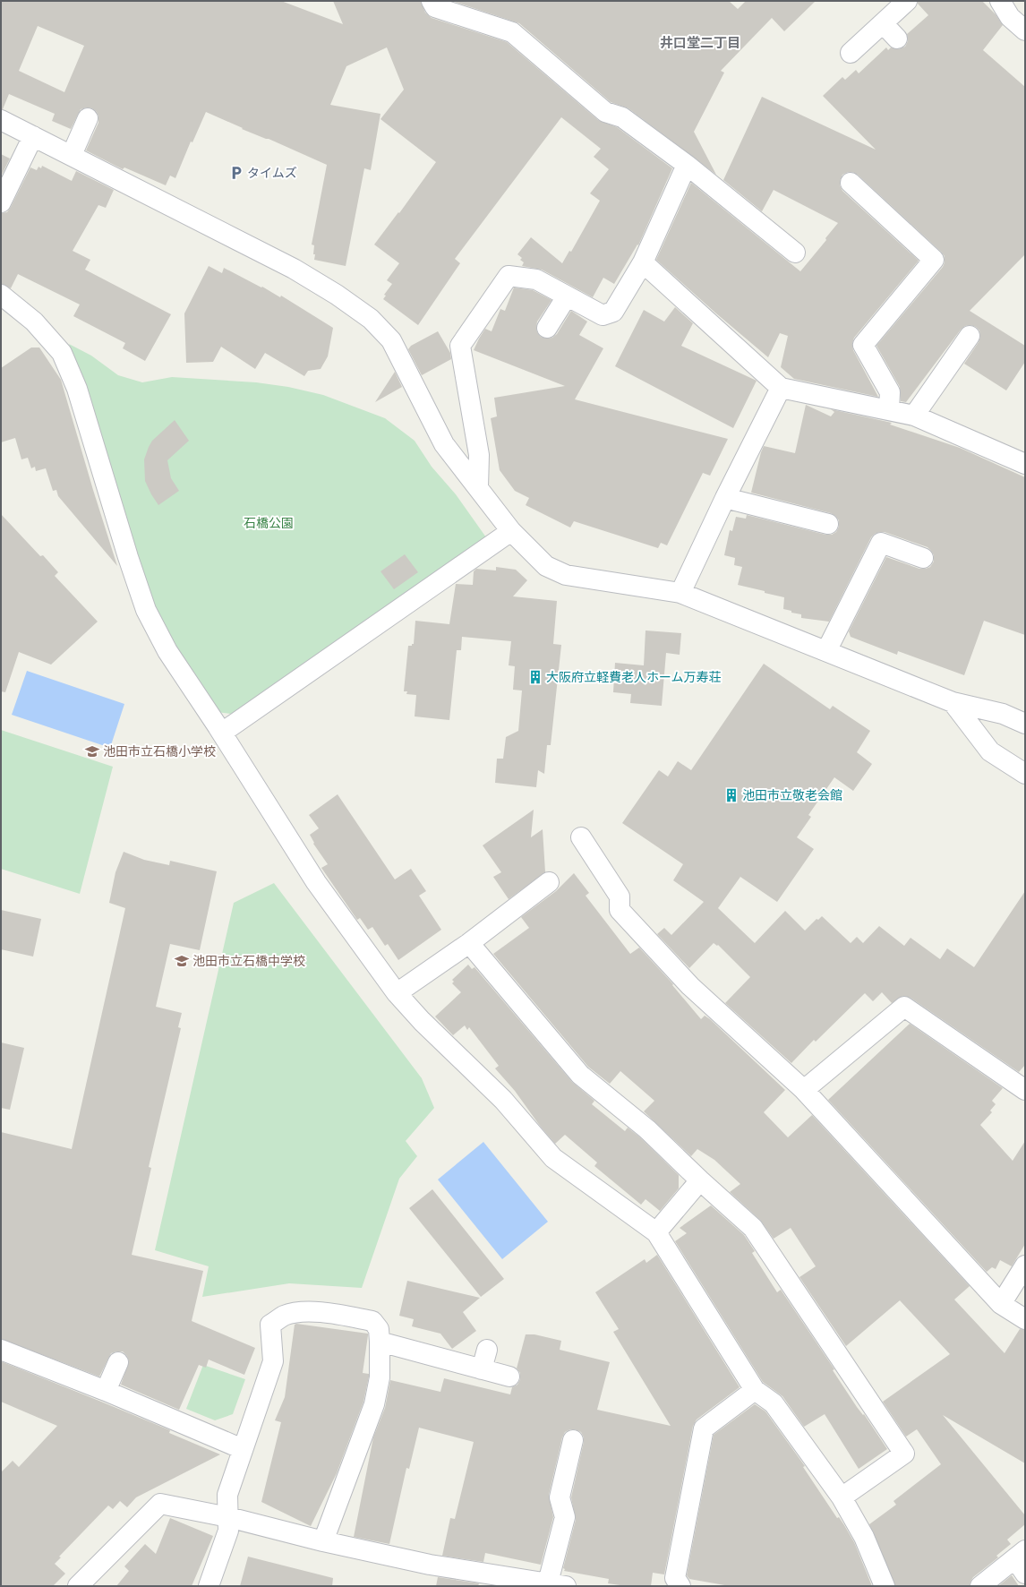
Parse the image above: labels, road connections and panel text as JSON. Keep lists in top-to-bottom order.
{
  "districts": ["井口堂二丁目"],
  "parks": ["石橋公園"],
  "places": {
    "parking": ["タイムズ"],
    "building": ["大阪府立軽費老人ホーム万寿荘", "池田市立敬老会館"],
    "school or university": ["池田市立石橋小学校", "池田市立石橋中学校"]
  }
}
